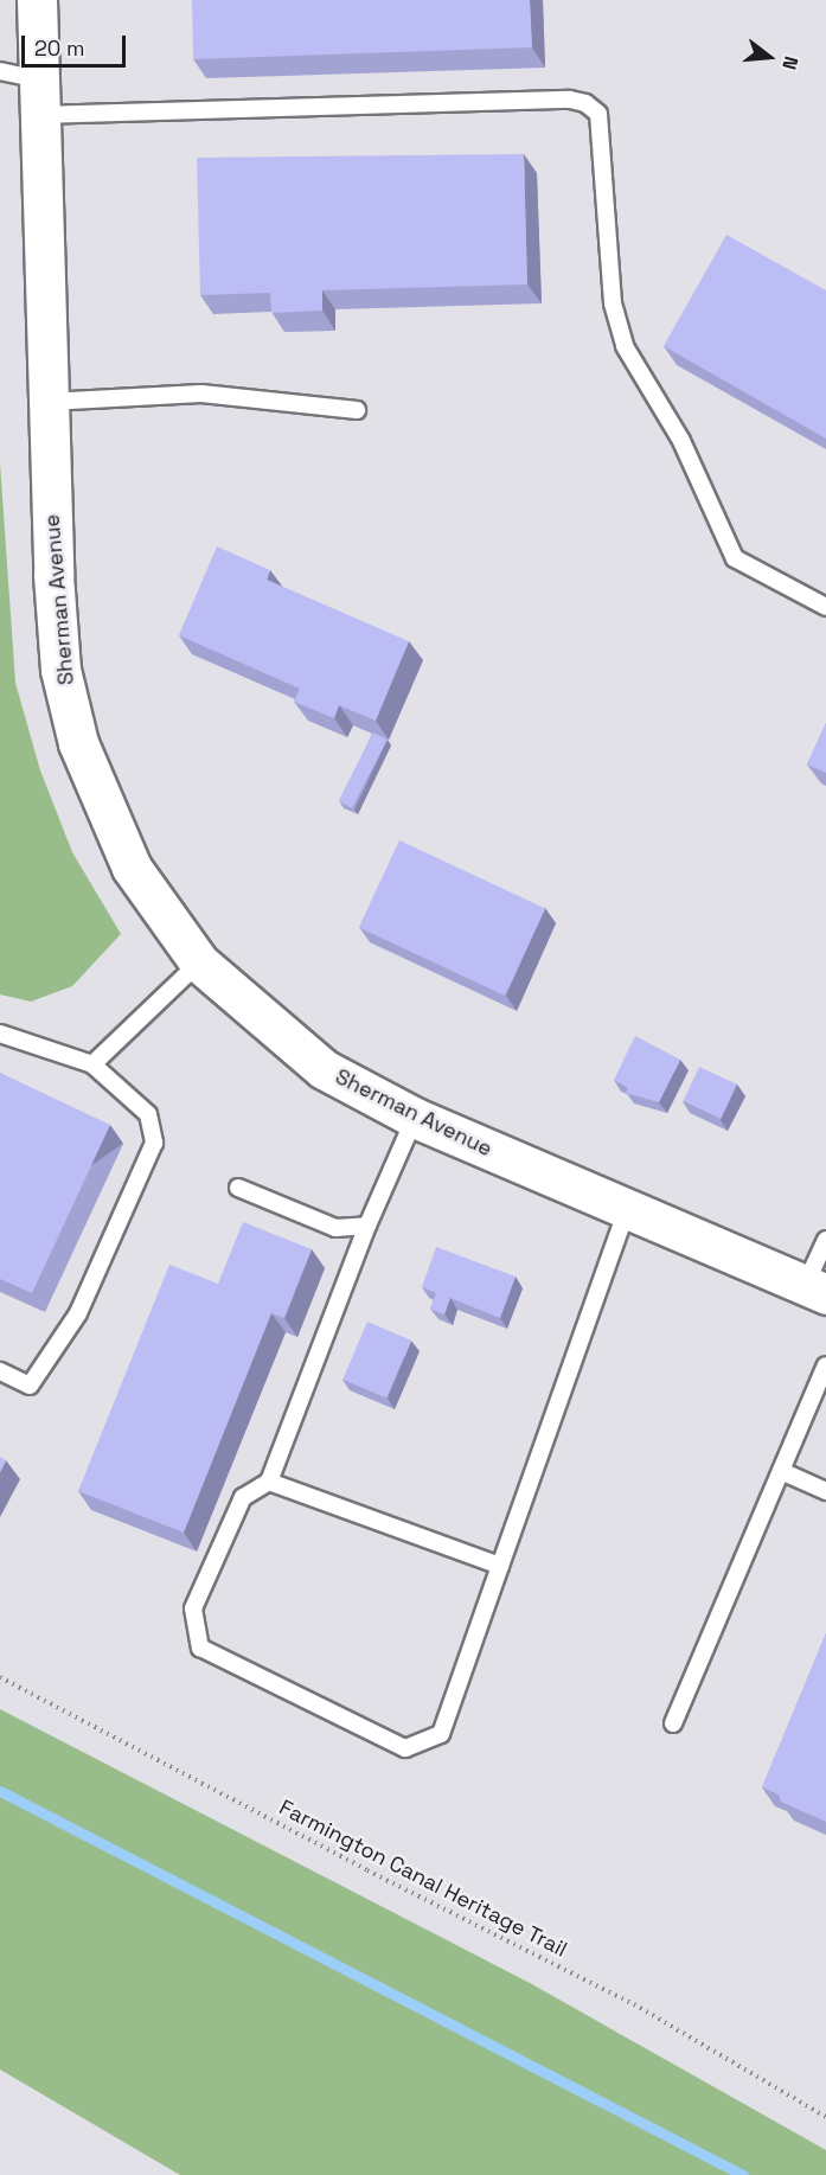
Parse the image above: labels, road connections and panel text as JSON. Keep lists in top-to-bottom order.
{
  "streets": {
    "main road": ["Sherman Avenue"],
    "path": ["Farmington Canal Heritage Trail"]
  },
  "scale_bar": "20 m",
  "north": "right"
}
